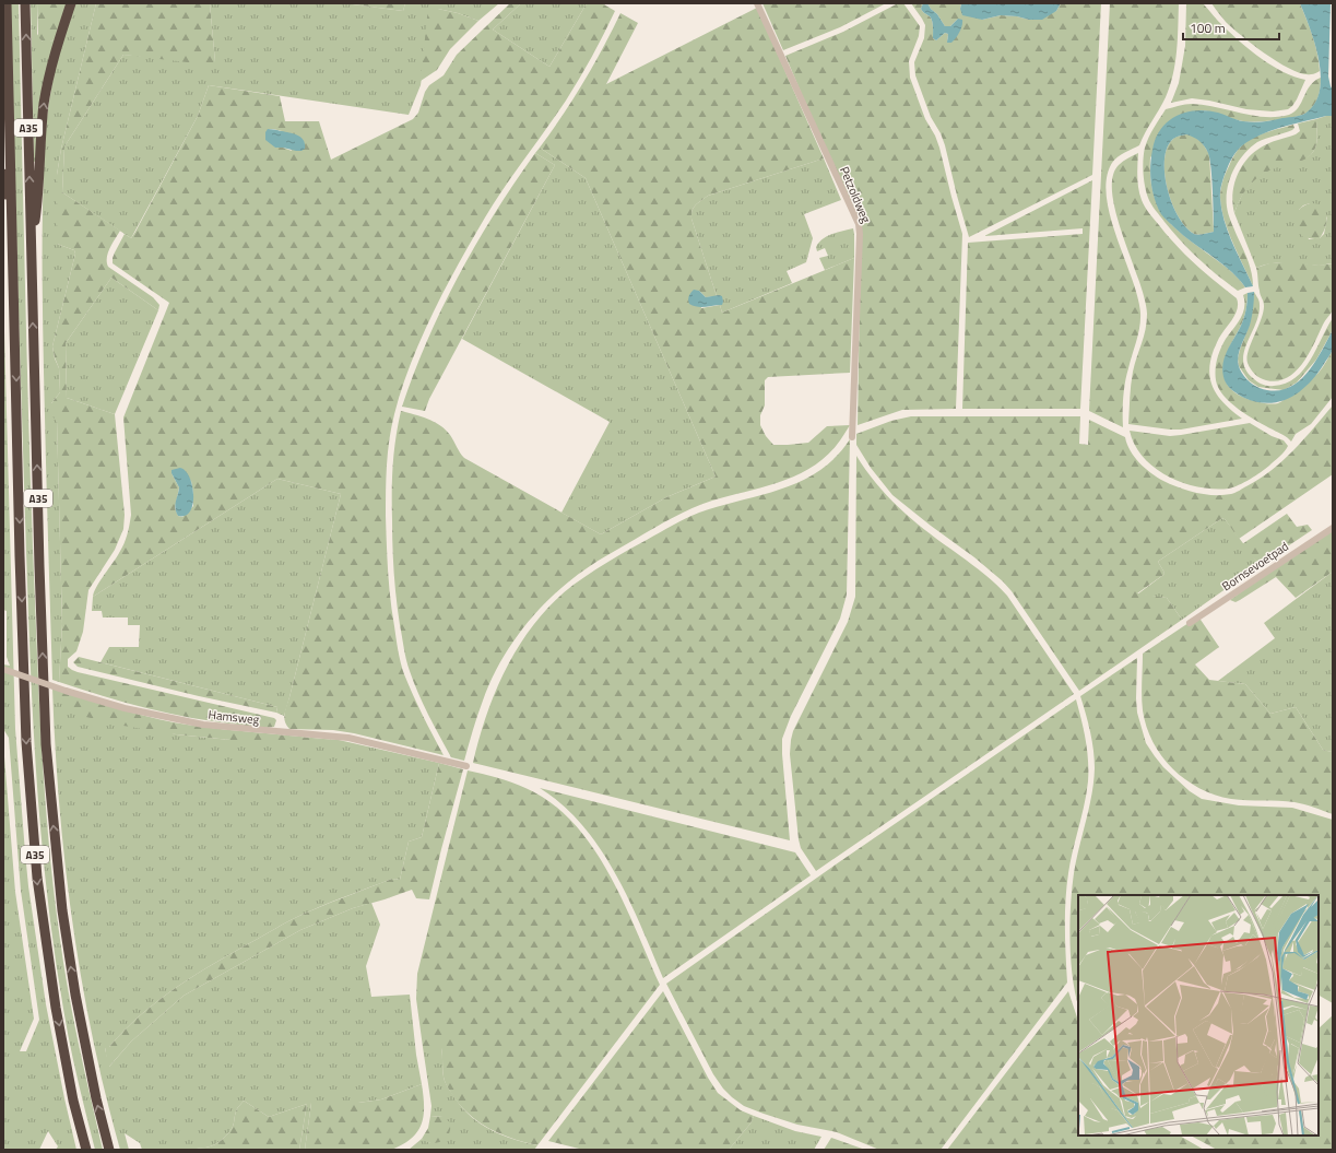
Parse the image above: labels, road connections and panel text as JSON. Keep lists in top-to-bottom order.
{
  "streets": {
    "highway": ["A35"],
    "street": ["Petzoldweg", "Bornsevoetpad", "Hamsweg"]
  },
  "scale_bar": "100 m"
}
